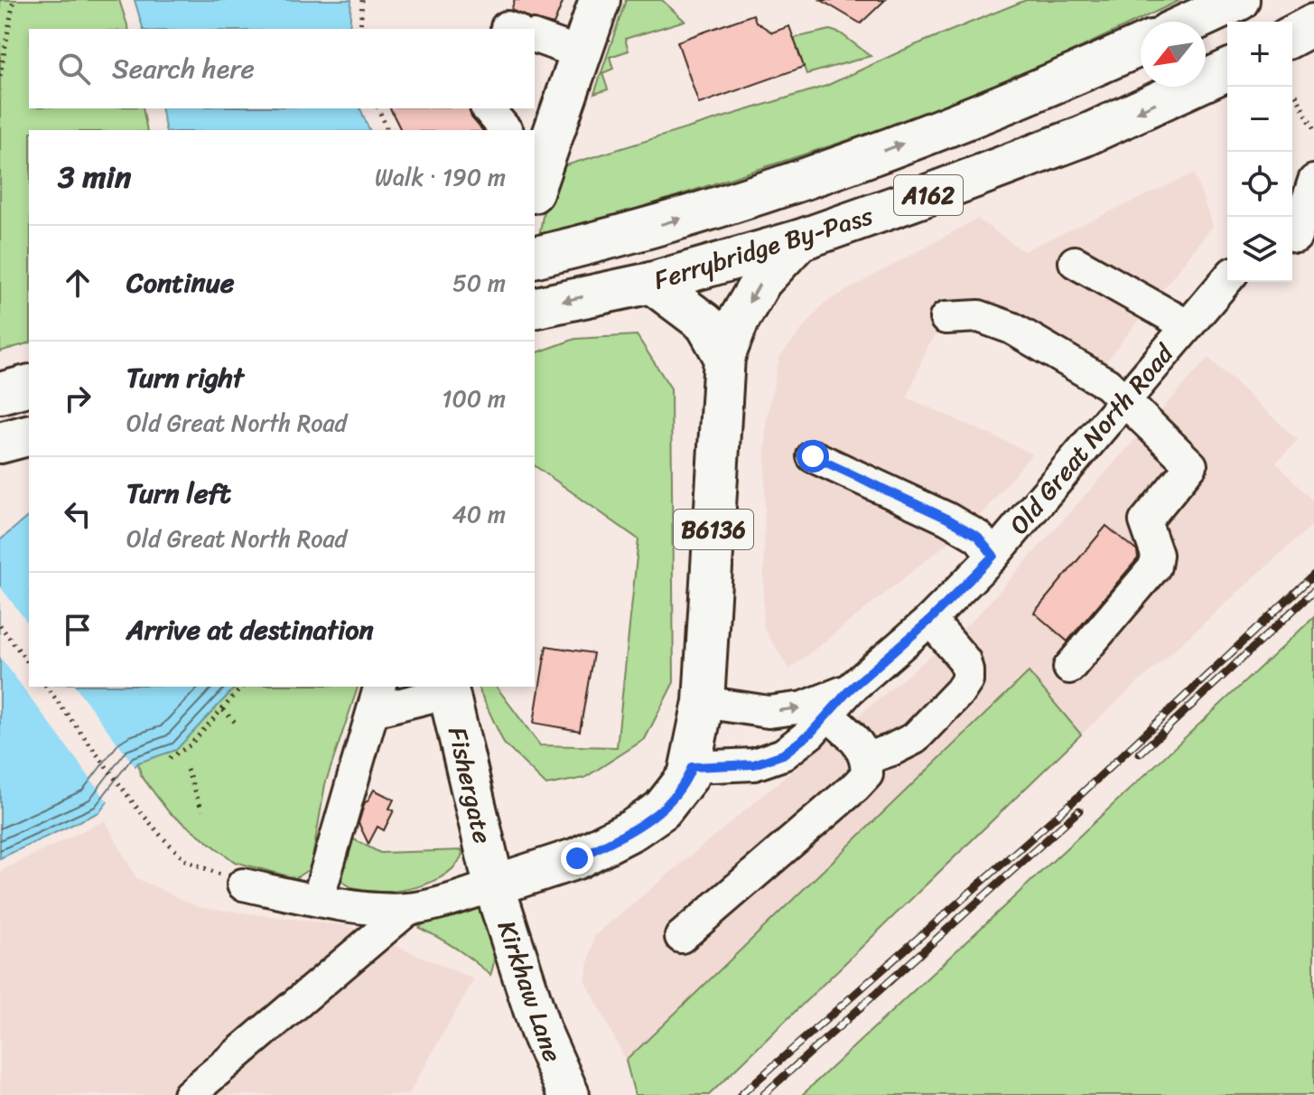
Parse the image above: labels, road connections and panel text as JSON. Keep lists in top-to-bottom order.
{
  "streets": {
    "main road": [
      "A162",
      "Ferrybridge By-Pass",
      "B6136",
      "Fishergate",
      "Kirkhaw Lane"
    ],
    "street": ["Old Great North Road"]
  },
  "crossings": [
    ["Old Great North Road", "B6136"],
    ["B6136", "Fishergate"],
    ["B6136", "Kirkhaw Lane"],
    ["Fishergate", "Kirkhaw Lane"]
  ],
  "north": "bottom left",
  "page": {
    "map_buttons": ["+", "−"],
    "search": "Search here",
    "heading": ["3 min", "Walk · 190 m"],
    "list": [
      ["Continue", "50 m"],
      ["Turn right", "Old Great North Road", "100 m"],
      ["Turn left", "Old Great North Road", "40 m"],
      "Arrive at destination"
    ]
  }
}
